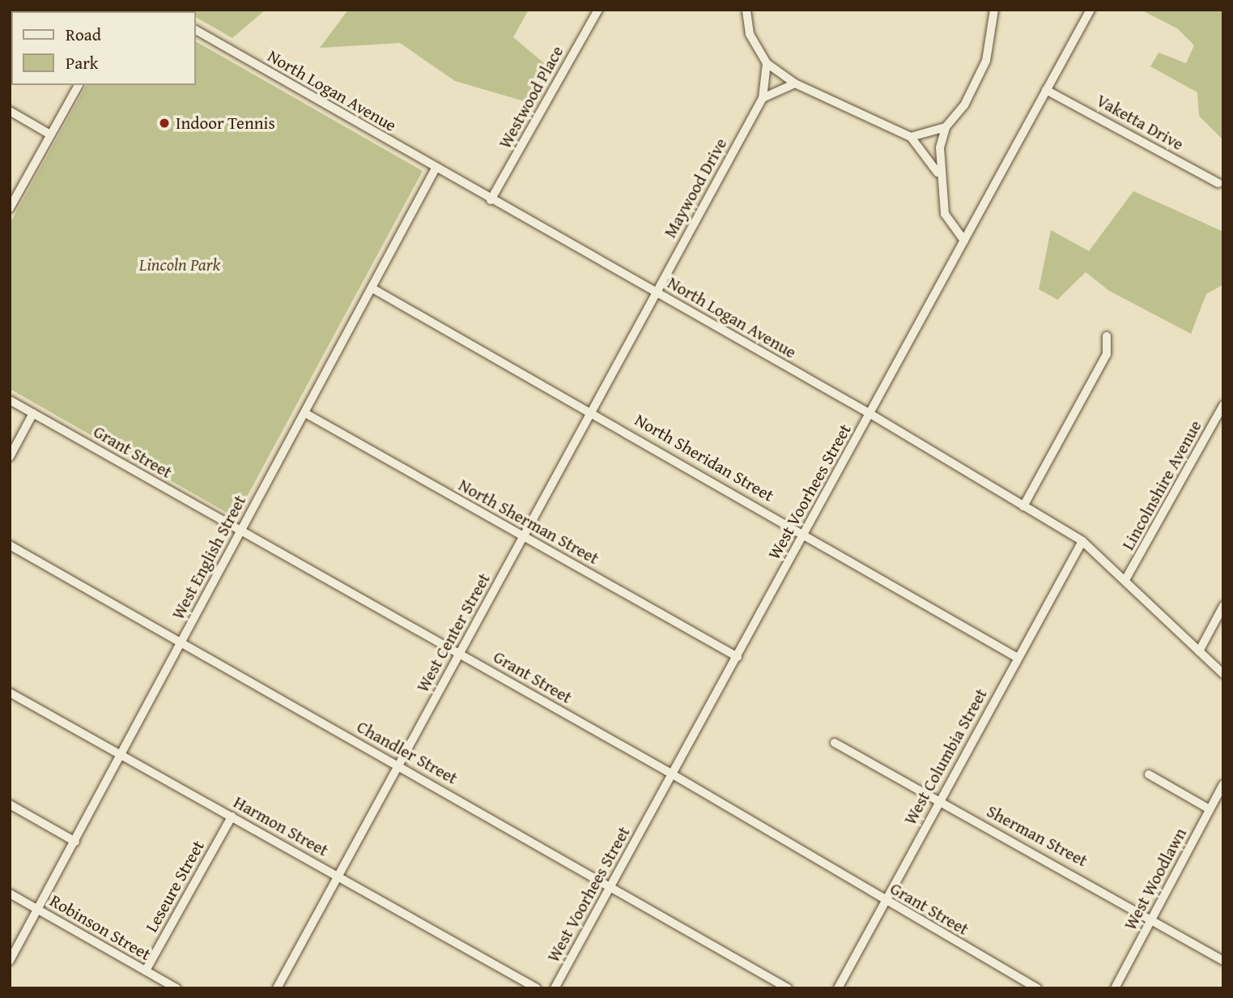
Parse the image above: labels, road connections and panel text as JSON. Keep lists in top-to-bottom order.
{
  "streets": {
    "street": [
      "North Logan Avenue",
      "Westwood Place",
      "Vaketta Drive",
      "Maywood Drive",
      "Grant Street",
      "North Sheridan Street",
      "Lincolnshire Avenue",
      "West Voorhees Street",
      "North Sherman Street",
      "West English Street",
      "West Center Street",
      "Chandler Street",
      "West Columbia Street",
      "Harmon Street",
      "Sherman Street",
      "West Woodlawn",
      "Leseure Street",
      "Robinson Street"
    ]
  },
  "crossings": [
    ["North Logan Avenue", "Westwood Place"],
    ["North Logan Avenue", "Maywood Drive"],
    ["North Logan Avenue", "Lincolnshire Avenue"],
    ["North Logan Avenue", "West Voorhees Street"],
    ["North Logan Avenue", "West English Street"],
    ["North Logan Avenue", "West Center Street"],
    ["North Logan Avenue", "West Columbia Street"],
    ["Vaketta Drive", "West Voorhees Street"],
    ["Maywood Drive", "West Center Street"],
    ["Grant Street", "West Voorhees Street"],
    ["Grant Street", "West English Street"],
    ["Grant Street", "West Center Street"],
    ["Grant Street", "West Columbia Street"],
    ["North Sheridan Street", "West Voorhees Street"],
    ["North Sheridan Street", "West English Street"],
    ["North Sheridan Street", "West Center Street"],
    ["North Sheridan Street", "West Columbia Street"],
    ["West Voorhees Street", "North Sherman Street"],
    ["West Voorhees Street", "Chandler Street"],
    ["North Sherman Street", "West English Street"],
    ["North Sherman Street", "West Center Street"],
    ["West English Street", "Chandler Street"],
    ["West English Street", "Harmon Street"],
    ["West English Street", "Robinson Street"],
    ["West Center Street", "Chandler Street"],
    ["West Center Street", "Harmon Street"],
    ["West Columbia Street", "Sherman Street"],
    ["Harmon Street", "Leseure Street"],
    ["Sherman Street", "West Woodlawn"],
    ["Leseure Street", "Robinson Street"]
  ],
  "parks": ["Lincoln Park"],
  "places": ["Indoor Tennis"],
  "legend": ["Road", "Park"]
}
